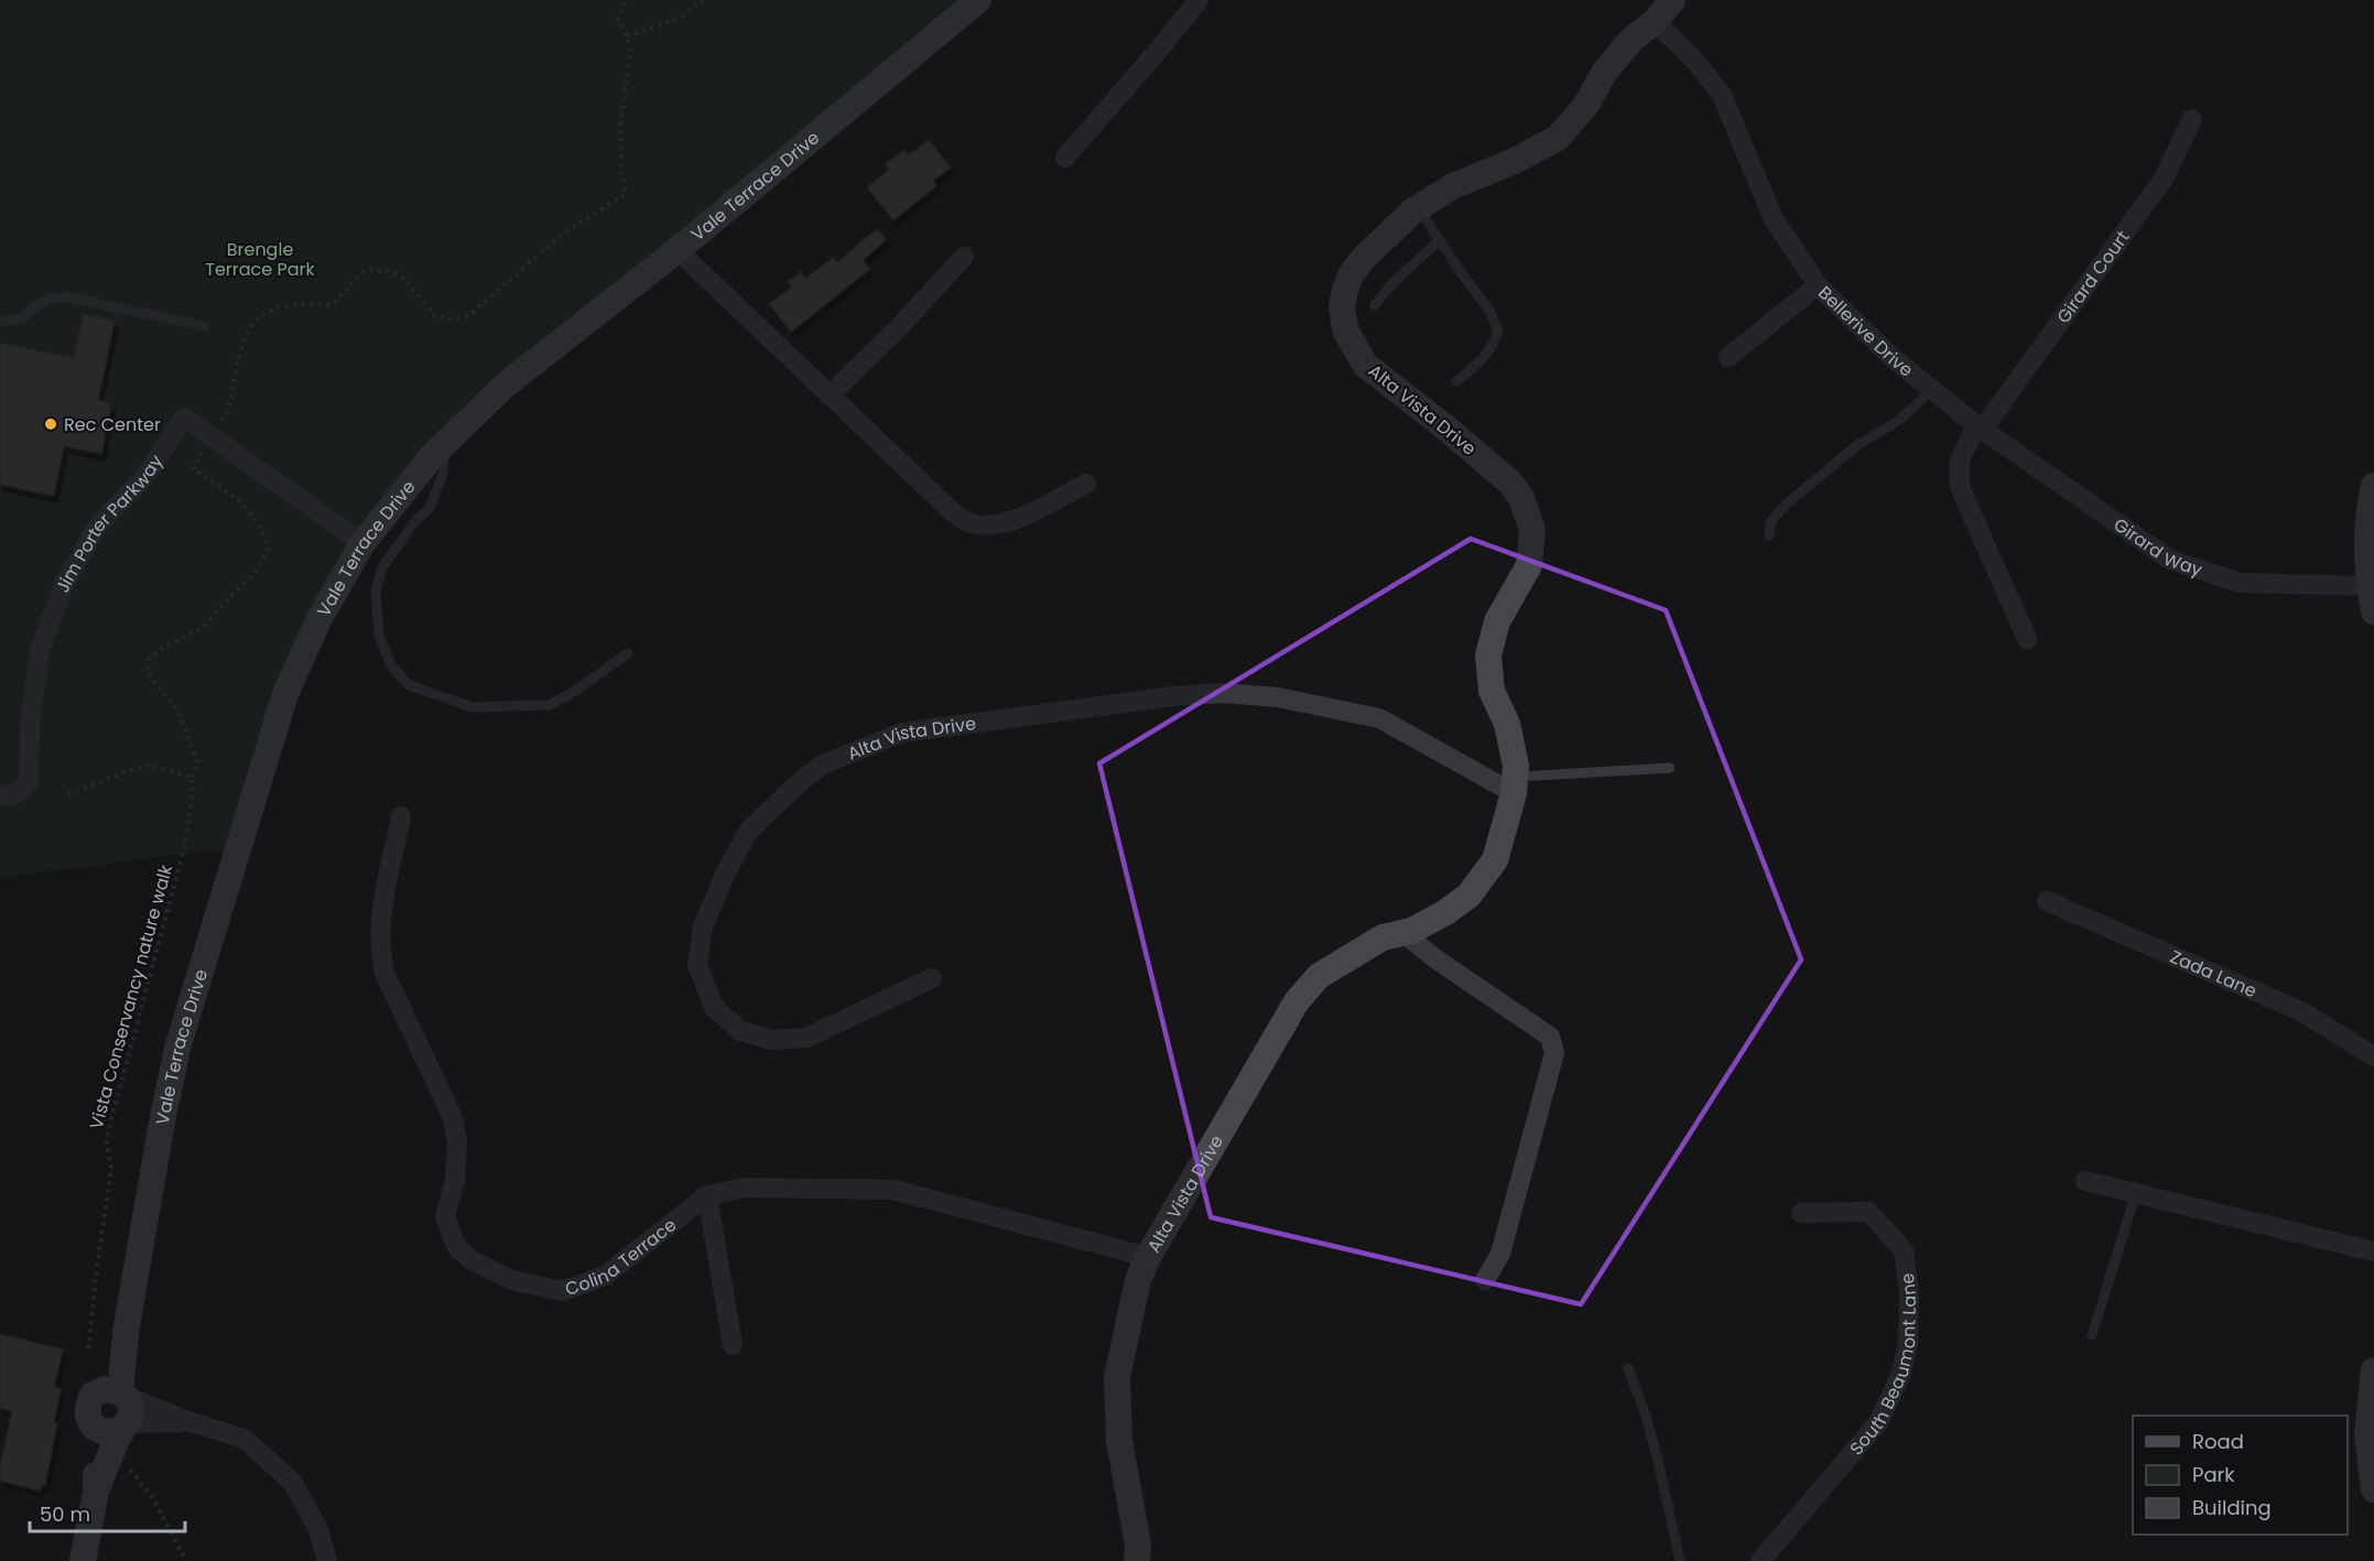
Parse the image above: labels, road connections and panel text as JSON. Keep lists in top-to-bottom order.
{
  "streets": {
    "street": [
      "Vale Terrace Drive",
      "Girard Court",
      "Bellerive Drive",
      "Alta Vista Drive",
      "Jim Porter Parkway",
      "Girard Way",
      "Zada Lane",
      "Colina Terrace",
      "South Beaumont Lane"
    ],
    "path": ["Vista Conservancy nature walk"]
  },
  "crossings": [
    ["Vale Terrace Drive", "Jim Porter Parkway"],
    ["Girard Court", "Bellerive Drive"],
    ["Girard Court", "Girard Way"],
    ["Bellerive Drive", "Alta Vista Drive"],
    ["Bellerive Drive", "Girard Way"],
    ["Alta Vista Drive", "Colina Terrace"],
    ["Jim Porter Parkway", "Vista Conservancy nature walk"]
  ],
  "parks": ["Brengle Terrace Park"],
  "places": ["Rec Center"],
  "legend": ["Road", "Park", "Building"],
  "scale_bar": "50 m"
}
